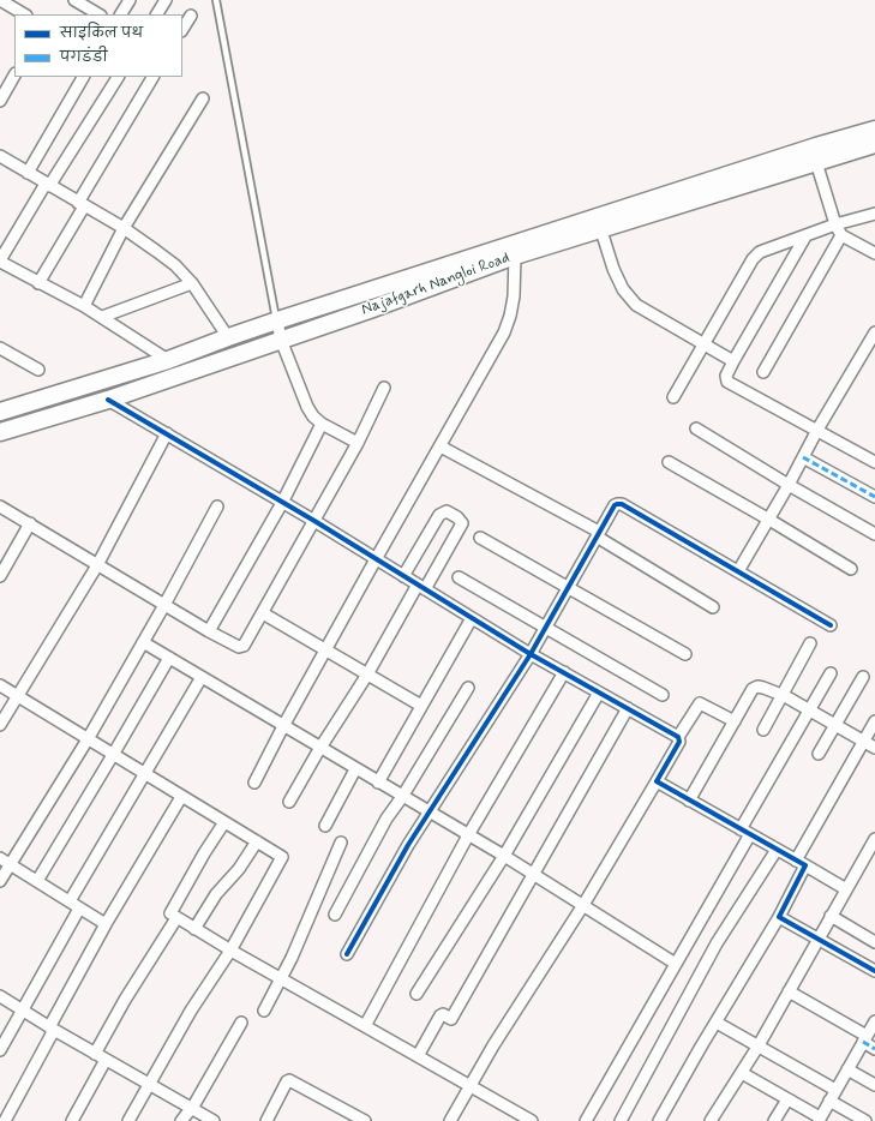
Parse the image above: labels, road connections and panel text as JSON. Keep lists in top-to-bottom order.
{
  "streets": {
    "main road": ["Najafgarh Nangloi Road"]
  },
  "legend": ["साइकिल पथ", "पगडंडी"]
}
